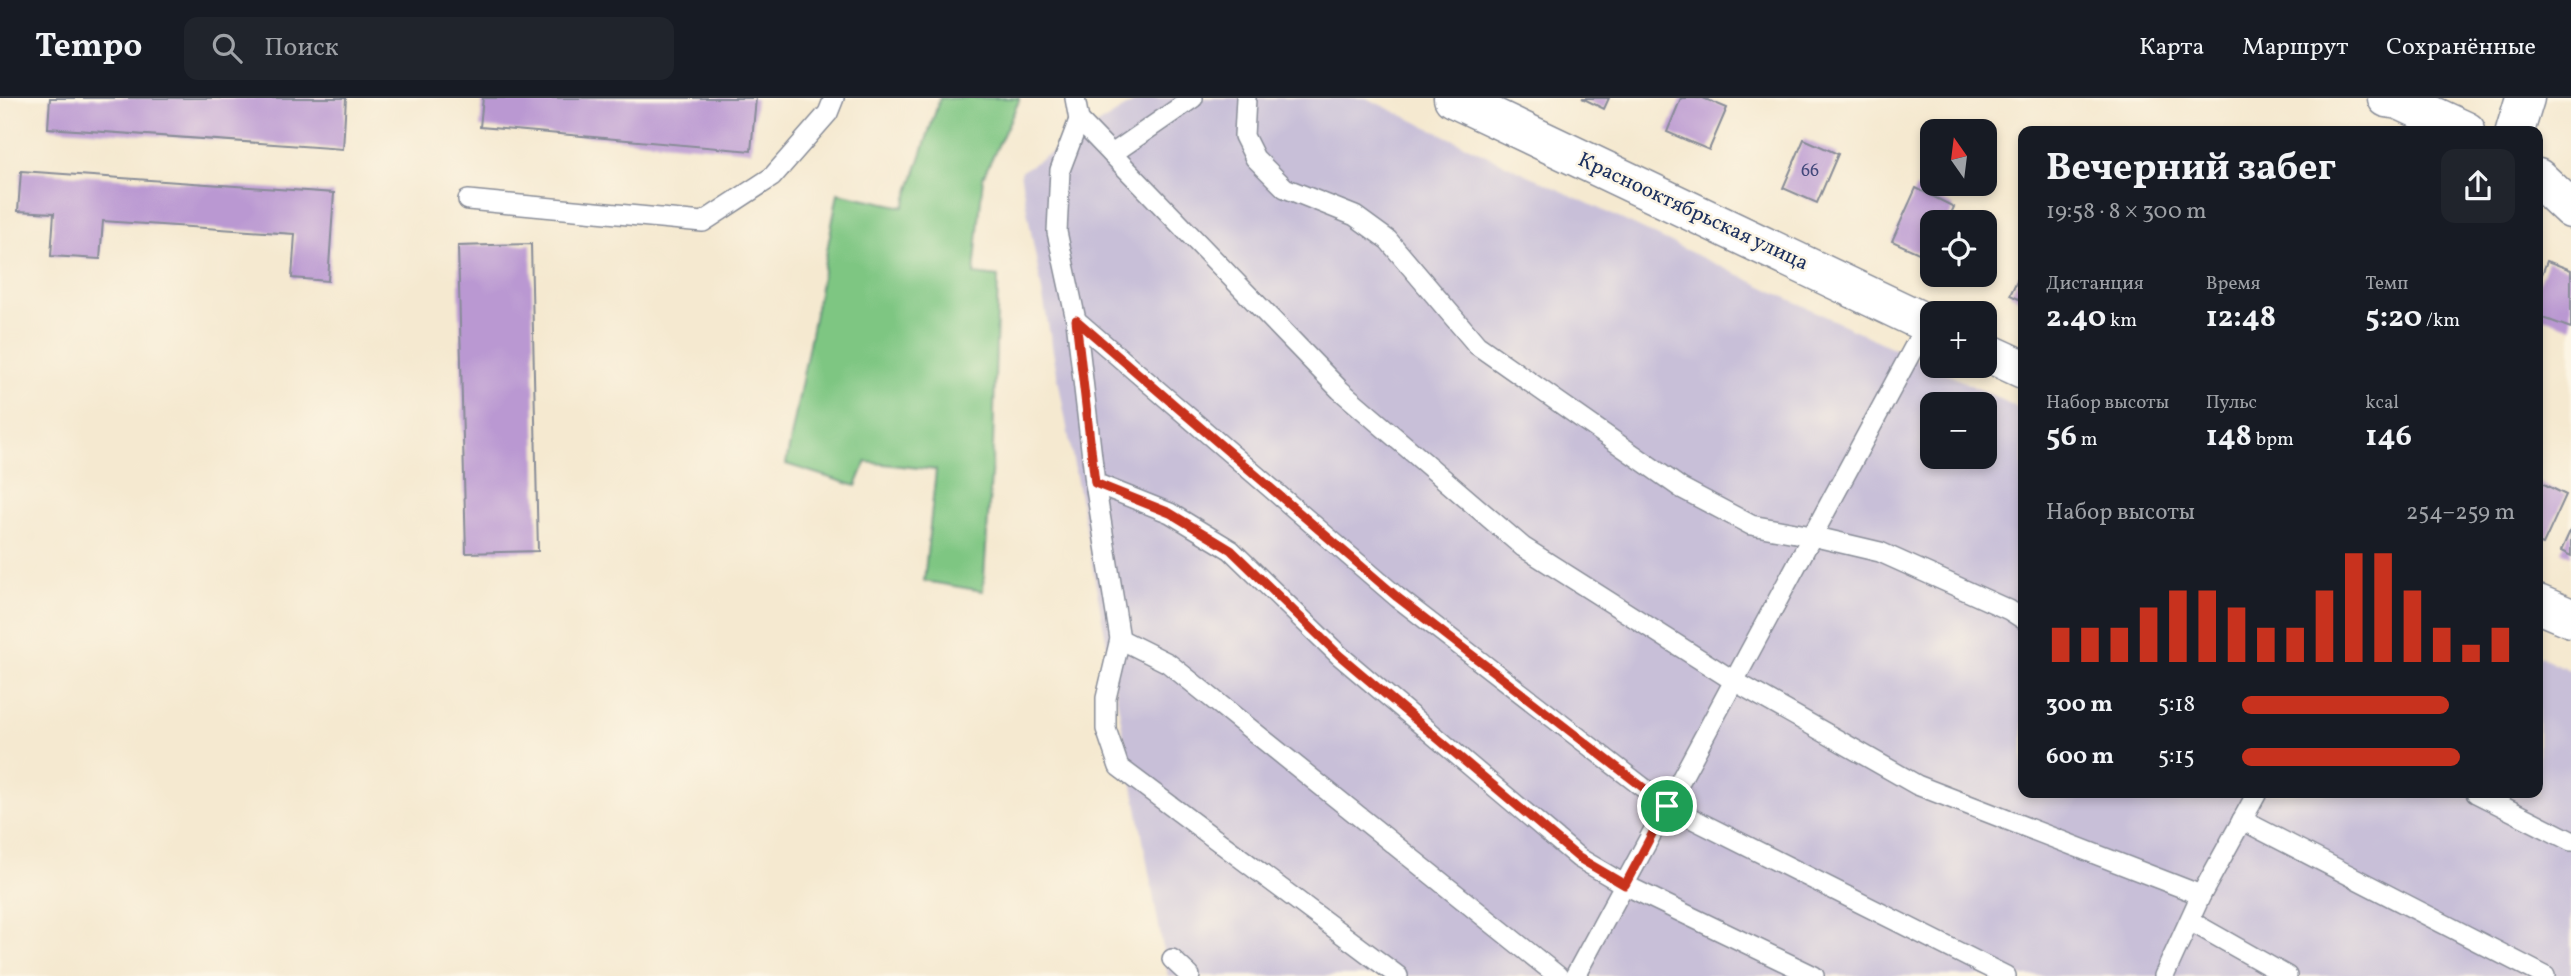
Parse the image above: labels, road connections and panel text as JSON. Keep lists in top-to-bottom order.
{
  "streets": {
    "street": ["Краснооктябрьская улица"]
  },
  "house_numbers": ["66"],
  "north": "top",
  "page": {
    "header": "Tempo",
    "search": "Поиск",
    "nav": ["Карта", "Маршрут", "Сохранённые"],
    "map_buttons": ["+", "−"],
    "heading": ["Вечерний забег", "19:58 · 8 × 300 m"],
    "stats": [
      ["Дистанция", "2.40 km"],
      ["Время", "12:48"],
      ["Темп", "5:20 /km"],
      ["Набор высоты", "56 m"],
      ["Пульс", "148 bpm"],
      ["kcal", "146"]
    ],
    "chart": ["Набор высоты", "254–259 m"],
    "list": [
      {
        "name": "300 m",
        "note": "5:18"
      },
      {
        "name": "600 m",
        "note": "5:15"
      }
    ]
  }
}
